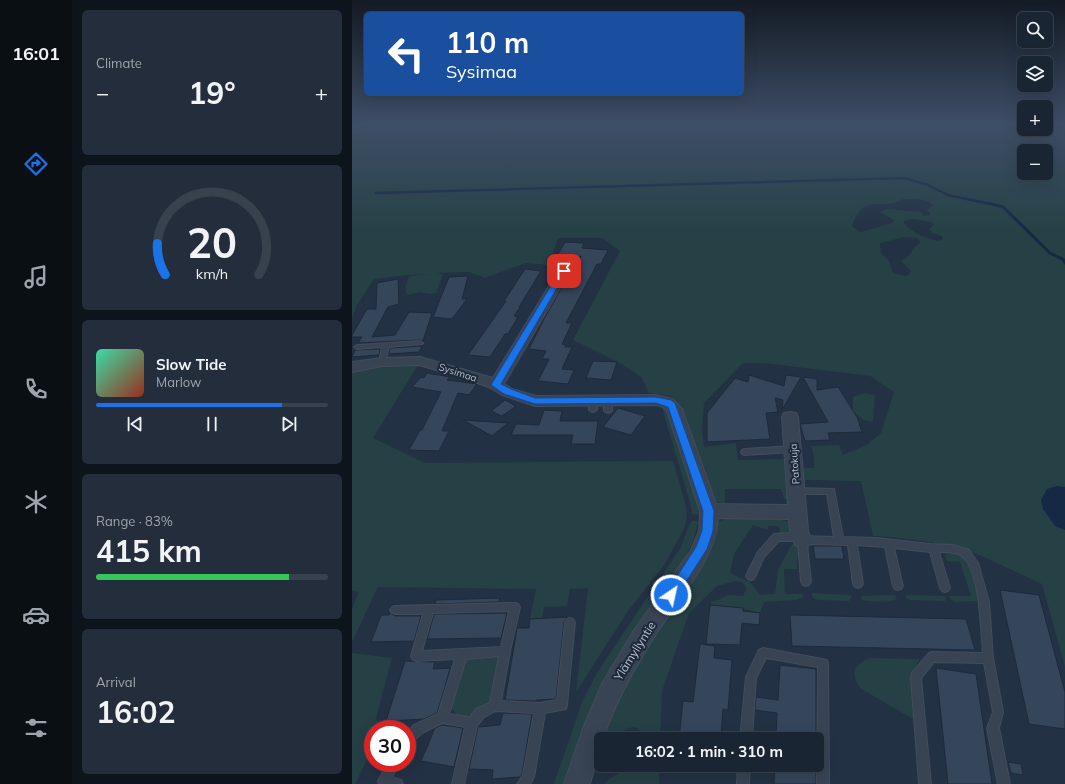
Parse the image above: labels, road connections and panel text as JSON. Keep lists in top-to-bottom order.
{
  "streets": {
    "street": ["Sysimaa", "Patokuja", "Ylämyllyntie"]
  },
  "crossings": [
    ["Sysimaa", "Ylämyllyntie"]
  ],
  "page": {
    "tabs": "16:01",
    "tile": [
      "Climate",
      ["Range · 83%", "415 km"],
      ["Arrival", "16:02"]
    ],
    "map_buttons": ["+", "−"],
    "turn": ["110 m", "Sysimaa"],
    "heat": ["−", "19°", "+"],
    "song": ["Slow Tide", "Marlow"],
    "limit": "30",
    "trip": "16:02 · 1 min · 310 m",
    "gauge": ["20", "km/h"]
  }
}
